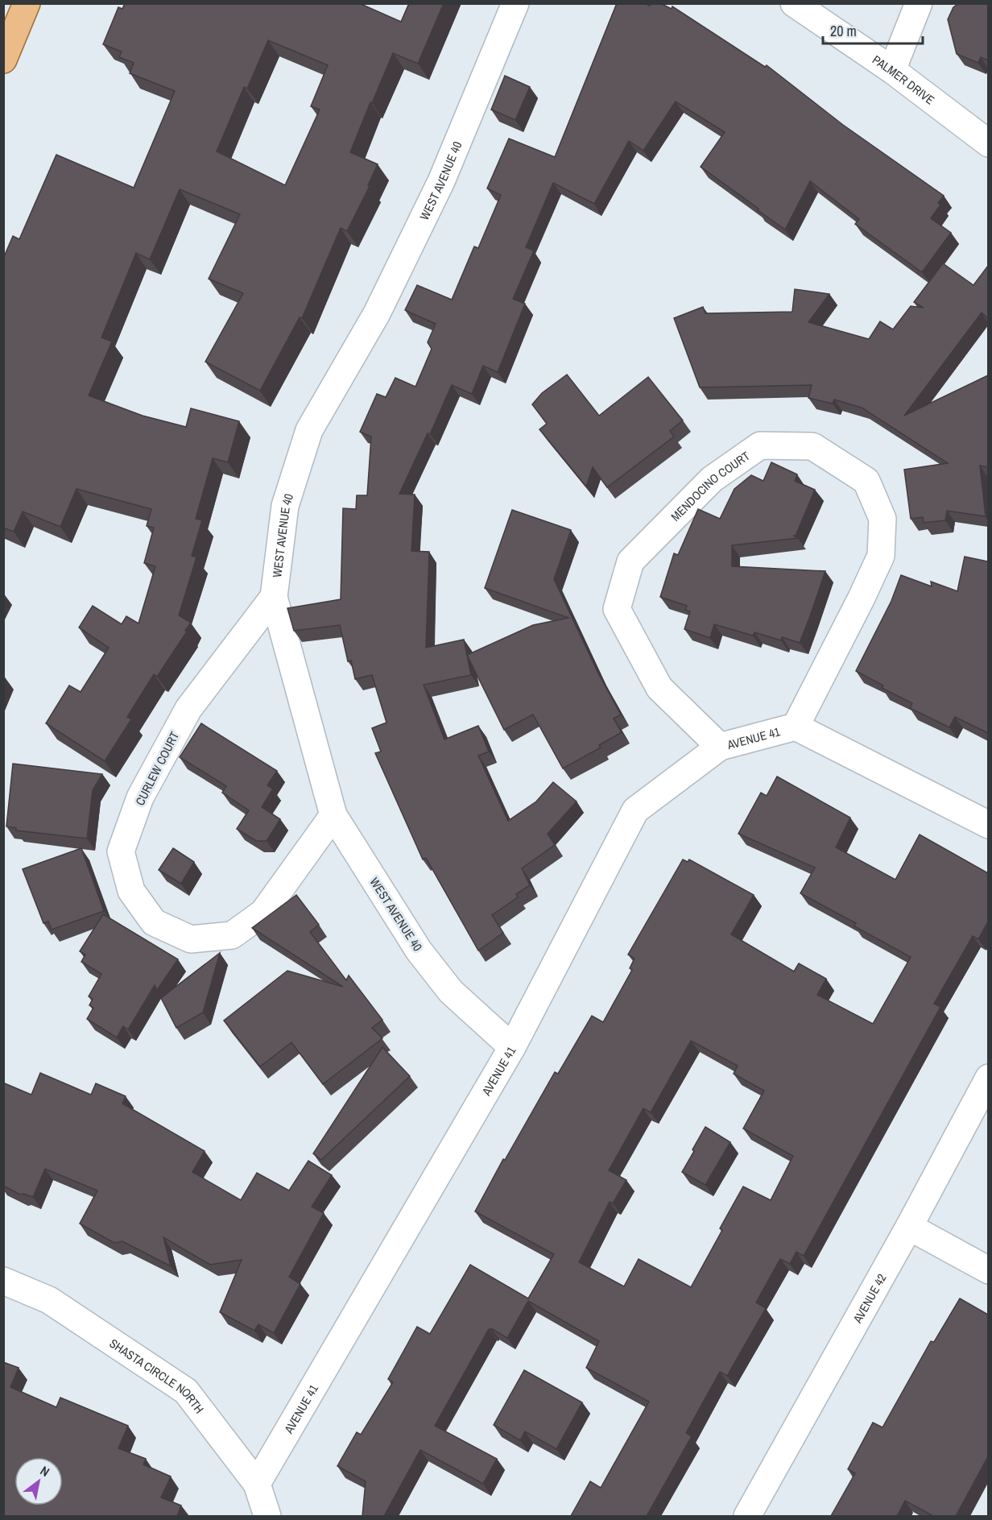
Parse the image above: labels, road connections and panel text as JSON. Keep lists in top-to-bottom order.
{
  "streets": {
    "street": [
      "PALMER DRIVE",
      "WEST AVENUE 40",
      "MENDOCINO COURT",
      "AVENUE 41",
      "CURLEW COURT",
      "AVENUE 42",
      "SHASTA CIRCLE NORTH"
    ]
  },
  "crossings": [
    ["WEST AVENUE 40", "AVENUE 41"],
    ["WEST AVENUE 40", "CURLEW COURT"],
    ["MENDOCINO COURT", "AVENUE 41"],
    ["AVENUE 41", "SHASTA CIRCLE NORTH"]
  ],
  "scale_bar": "20 m",
  "north": "top right"
}
